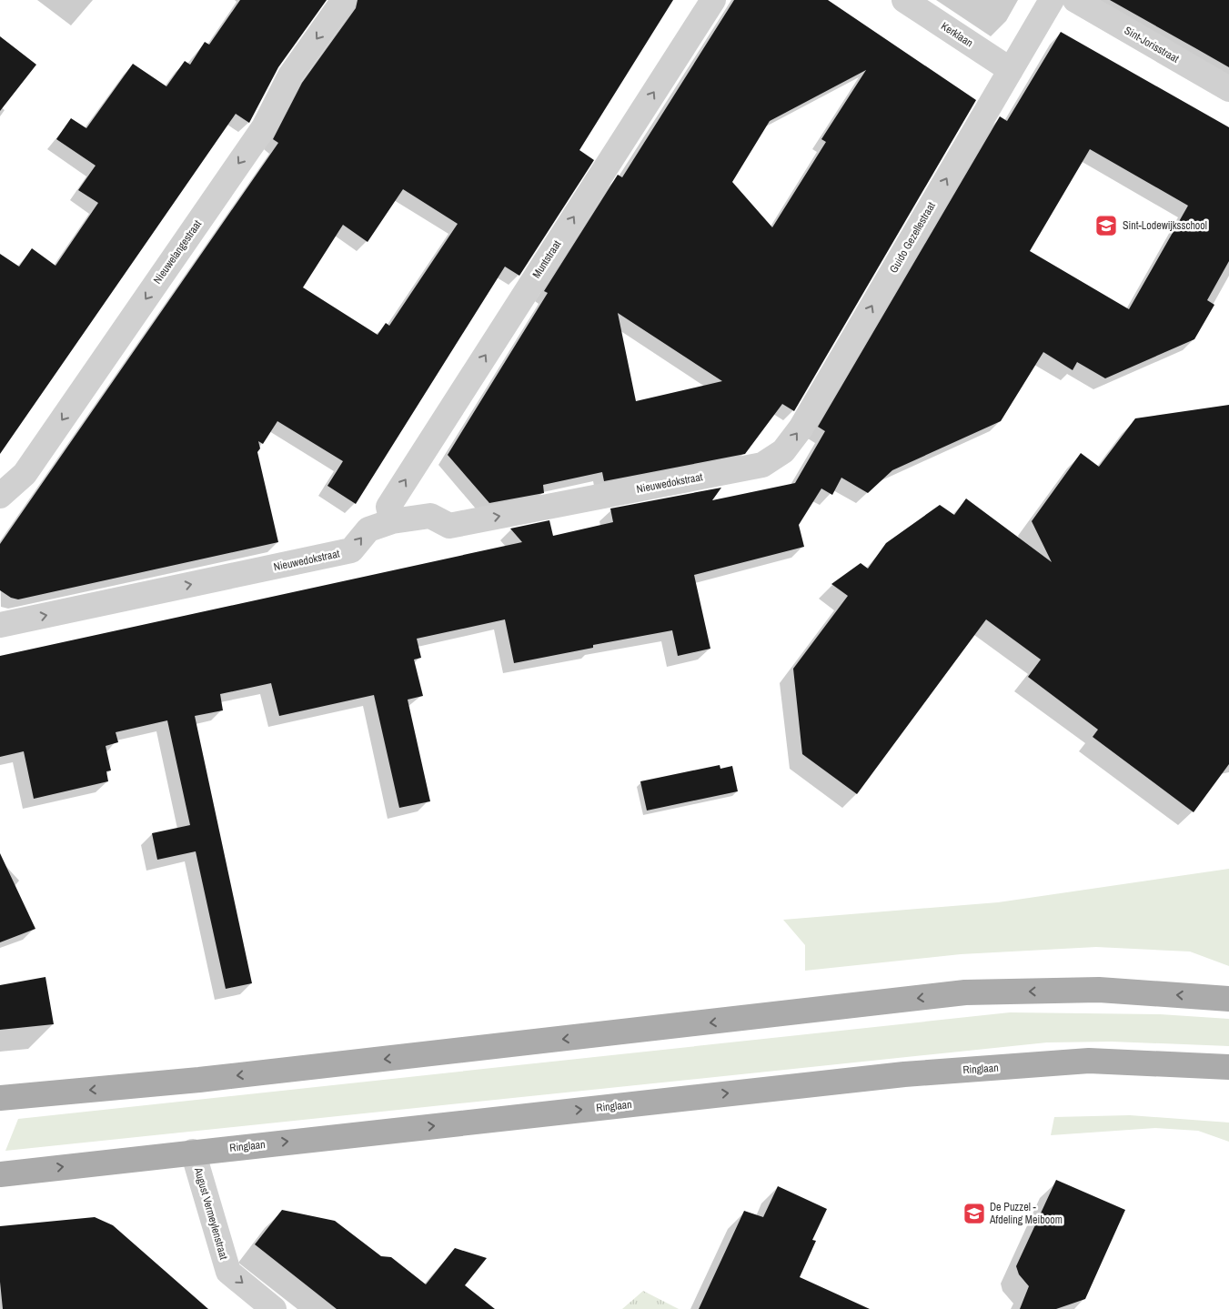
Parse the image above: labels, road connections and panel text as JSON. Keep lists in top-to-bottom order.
{
  "streets": {
    "main road": ["Ringlaan"],
    "street": [
      "Kerklaan",
      "Sint-Jorisstraat",
      "Guido Gezellestraat",
      "Nieuwelangestraat",
      "Muntstraat",
      "Nieuwedokstraat",
      "August Vermeylenstraat"
    ]
  },
  "crossings": [
    ["Kerklaan", "Guido Gezellestraat"],
    ["Guido Gezellestraat", "Nieuwedokstraat"],
    ["Muntstraat", "Nieuwedokstraat"],
    ["Ringlaan", "August Vermeylenstraat"]
  ],
  "one_way": [
    "Guido Gezellestraat",
    "Nieuwelangestraat",
    "Muntstraat",
    "Nieuwedokstraat",
    "August Vermeylenstraat"
  ],
  "places": {
    "school or university": ["Sint-Lodewijksschool", "De Puzzel - Afdeling Meiboom"]
  }
}
